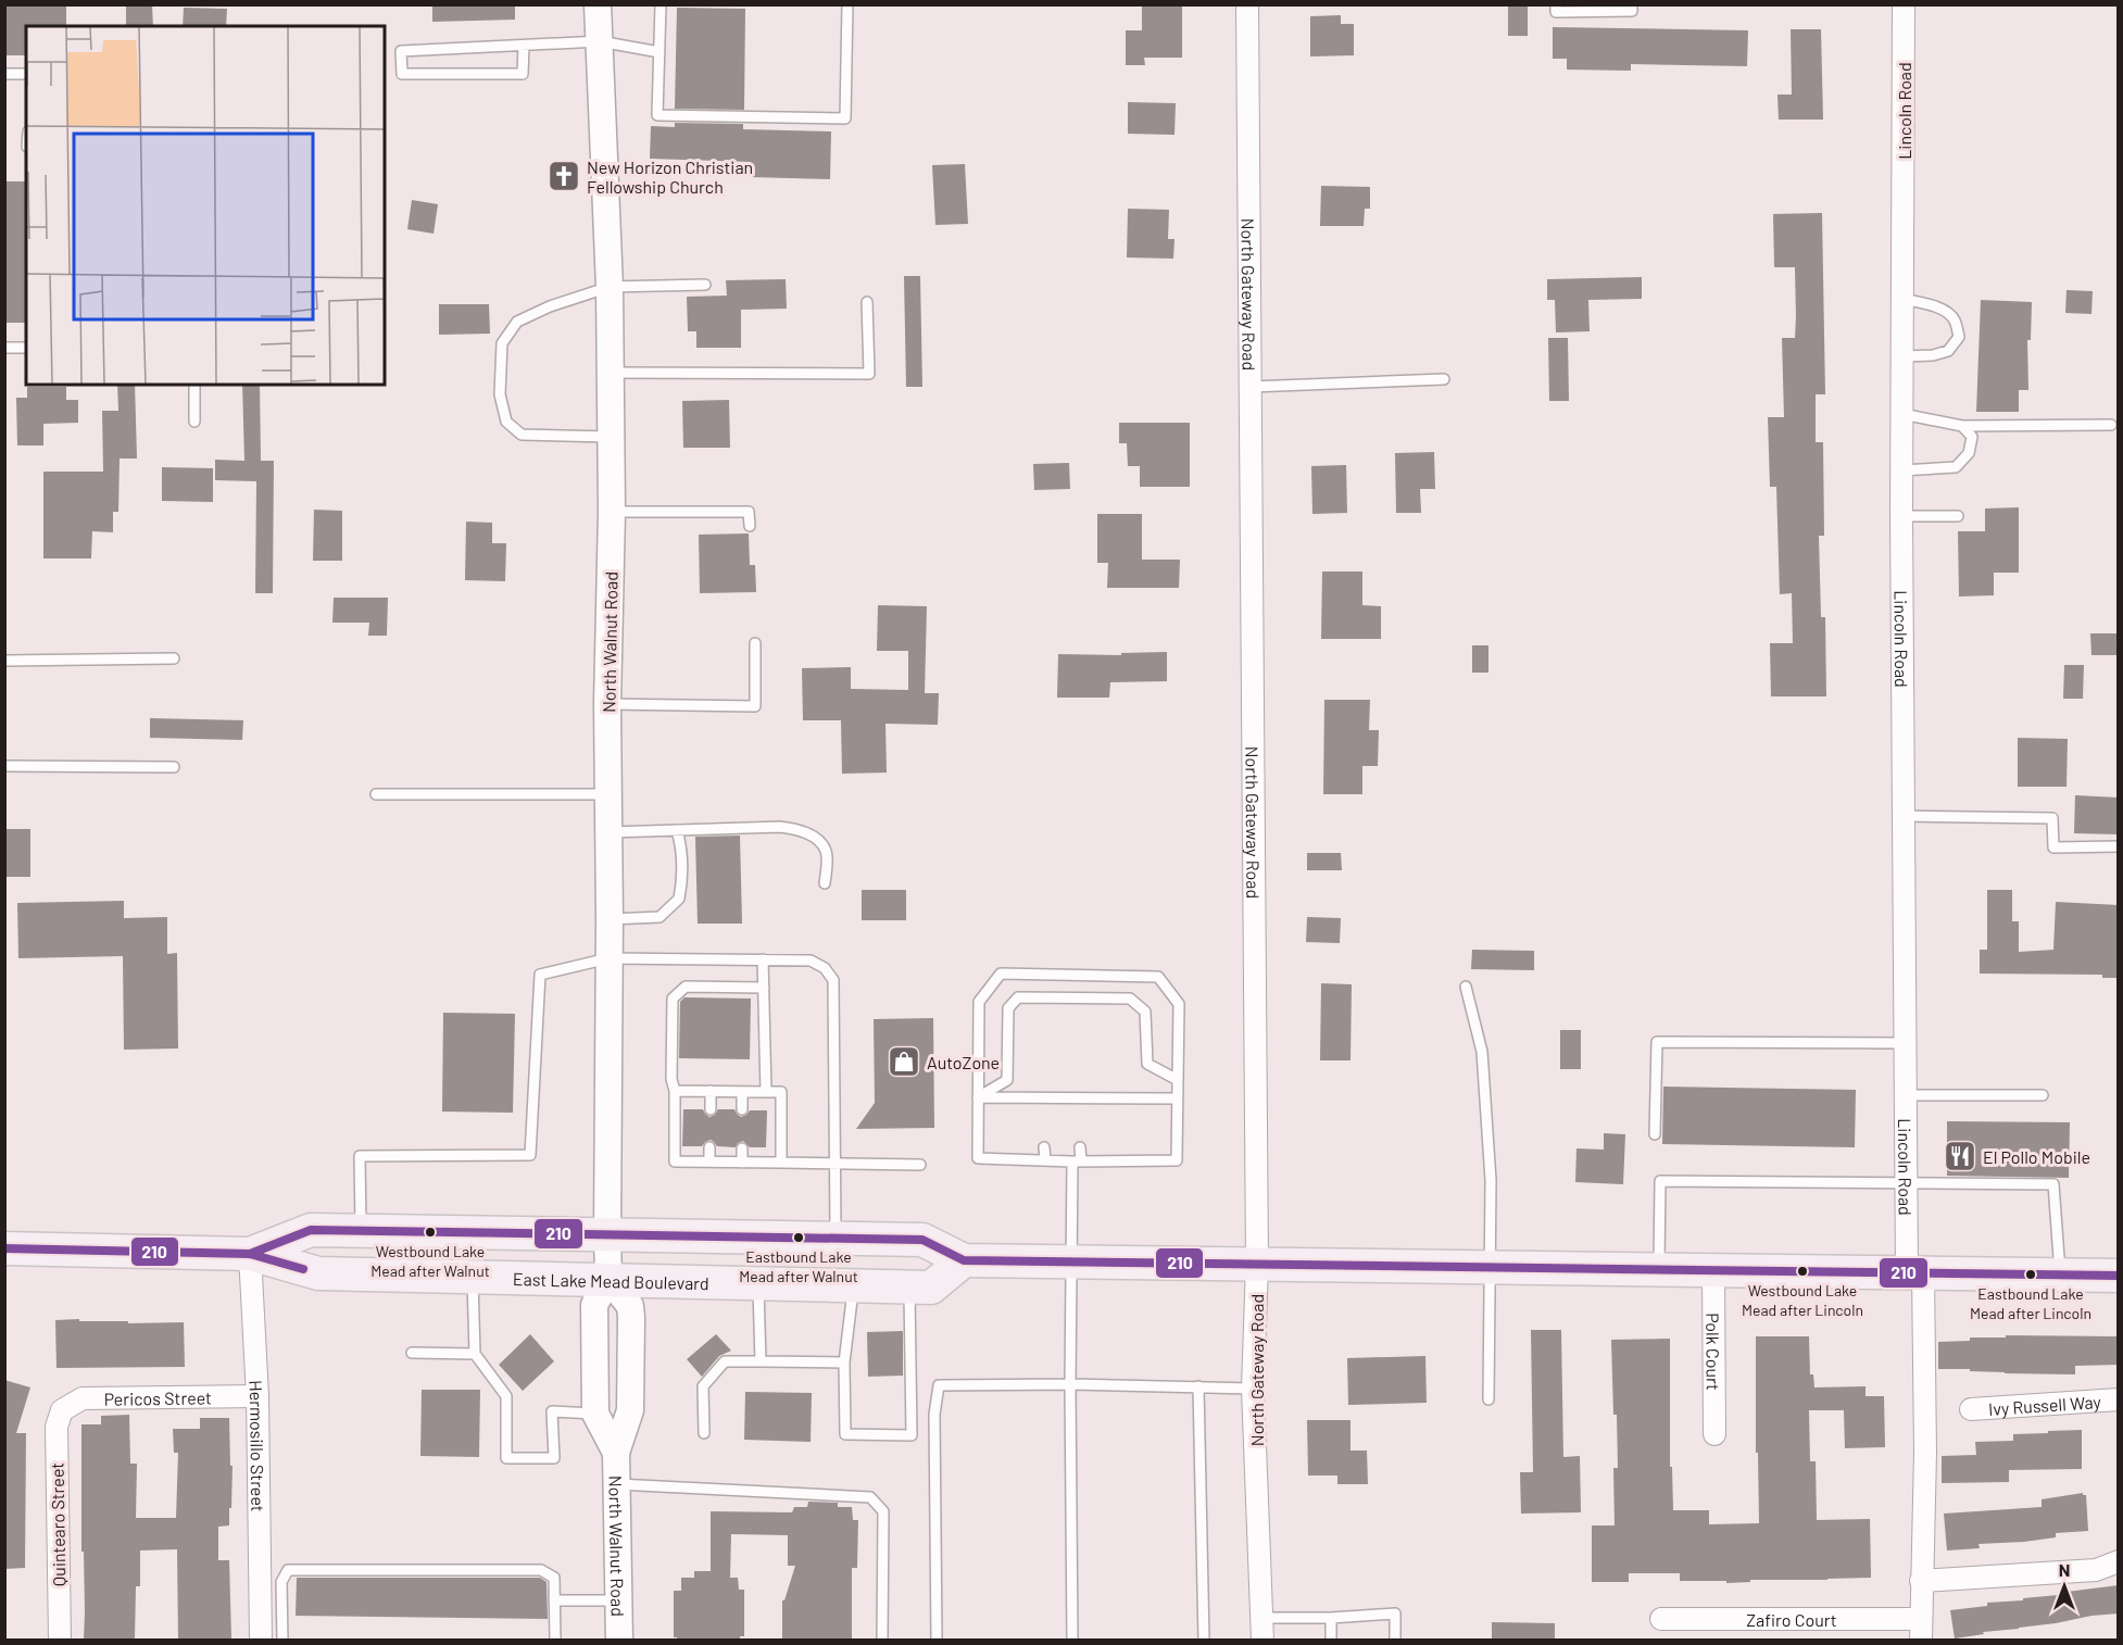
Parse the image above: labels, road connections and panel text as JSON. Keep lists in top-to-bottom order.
{
  "streets": {
    "main road": ["East Lake Mead Boulevard"],
    "street": [
      "Lincoln Road",
      "North Gateway Road",
      "North Walnut Road",
      "Polk Court",
      "Pericos Street",
      "Ivy Russell Way",
      "Hermosillo Street",
      "Quintearo Street",
      "Zafiro Court"
    ]
  },
  "crossings": [
    ["Lincoln Road", "East Lake Mead Boulevard"],
    ["Lincoln Road", "Zafiro Court"],
    ["North Gateway Road", "East Lake Mead Boulevard"],
    ["North Walnut Road", "East Lake Mead Boulevard"],
    ["East Lake Mead Boulevard", "Polk Court"],
    ["East Lake Mead Boulevard", "Hermosillo Street"],
    ["Pericos Street", "Hermosillo Street"],
    ["Pericos Street", "Quintearo Street"]
  ],
  "places": {
    "church": ["New Horizon Christian Fellowship Church"],
    "shop": ["AutoZone"],
    "restaurant": ["El Pollo Mobile"],
    "other": [
      "Westbound Lake Mead after Walnut",
      "Eastbound Lake Mead after Walnut",
      "Westbound Lake Mead after Lincoln",
      "Eastbound Lake Mead after Lincoln"
    ]
  },
  "lines": ["transit line 210"],
  "north": "top"
}
